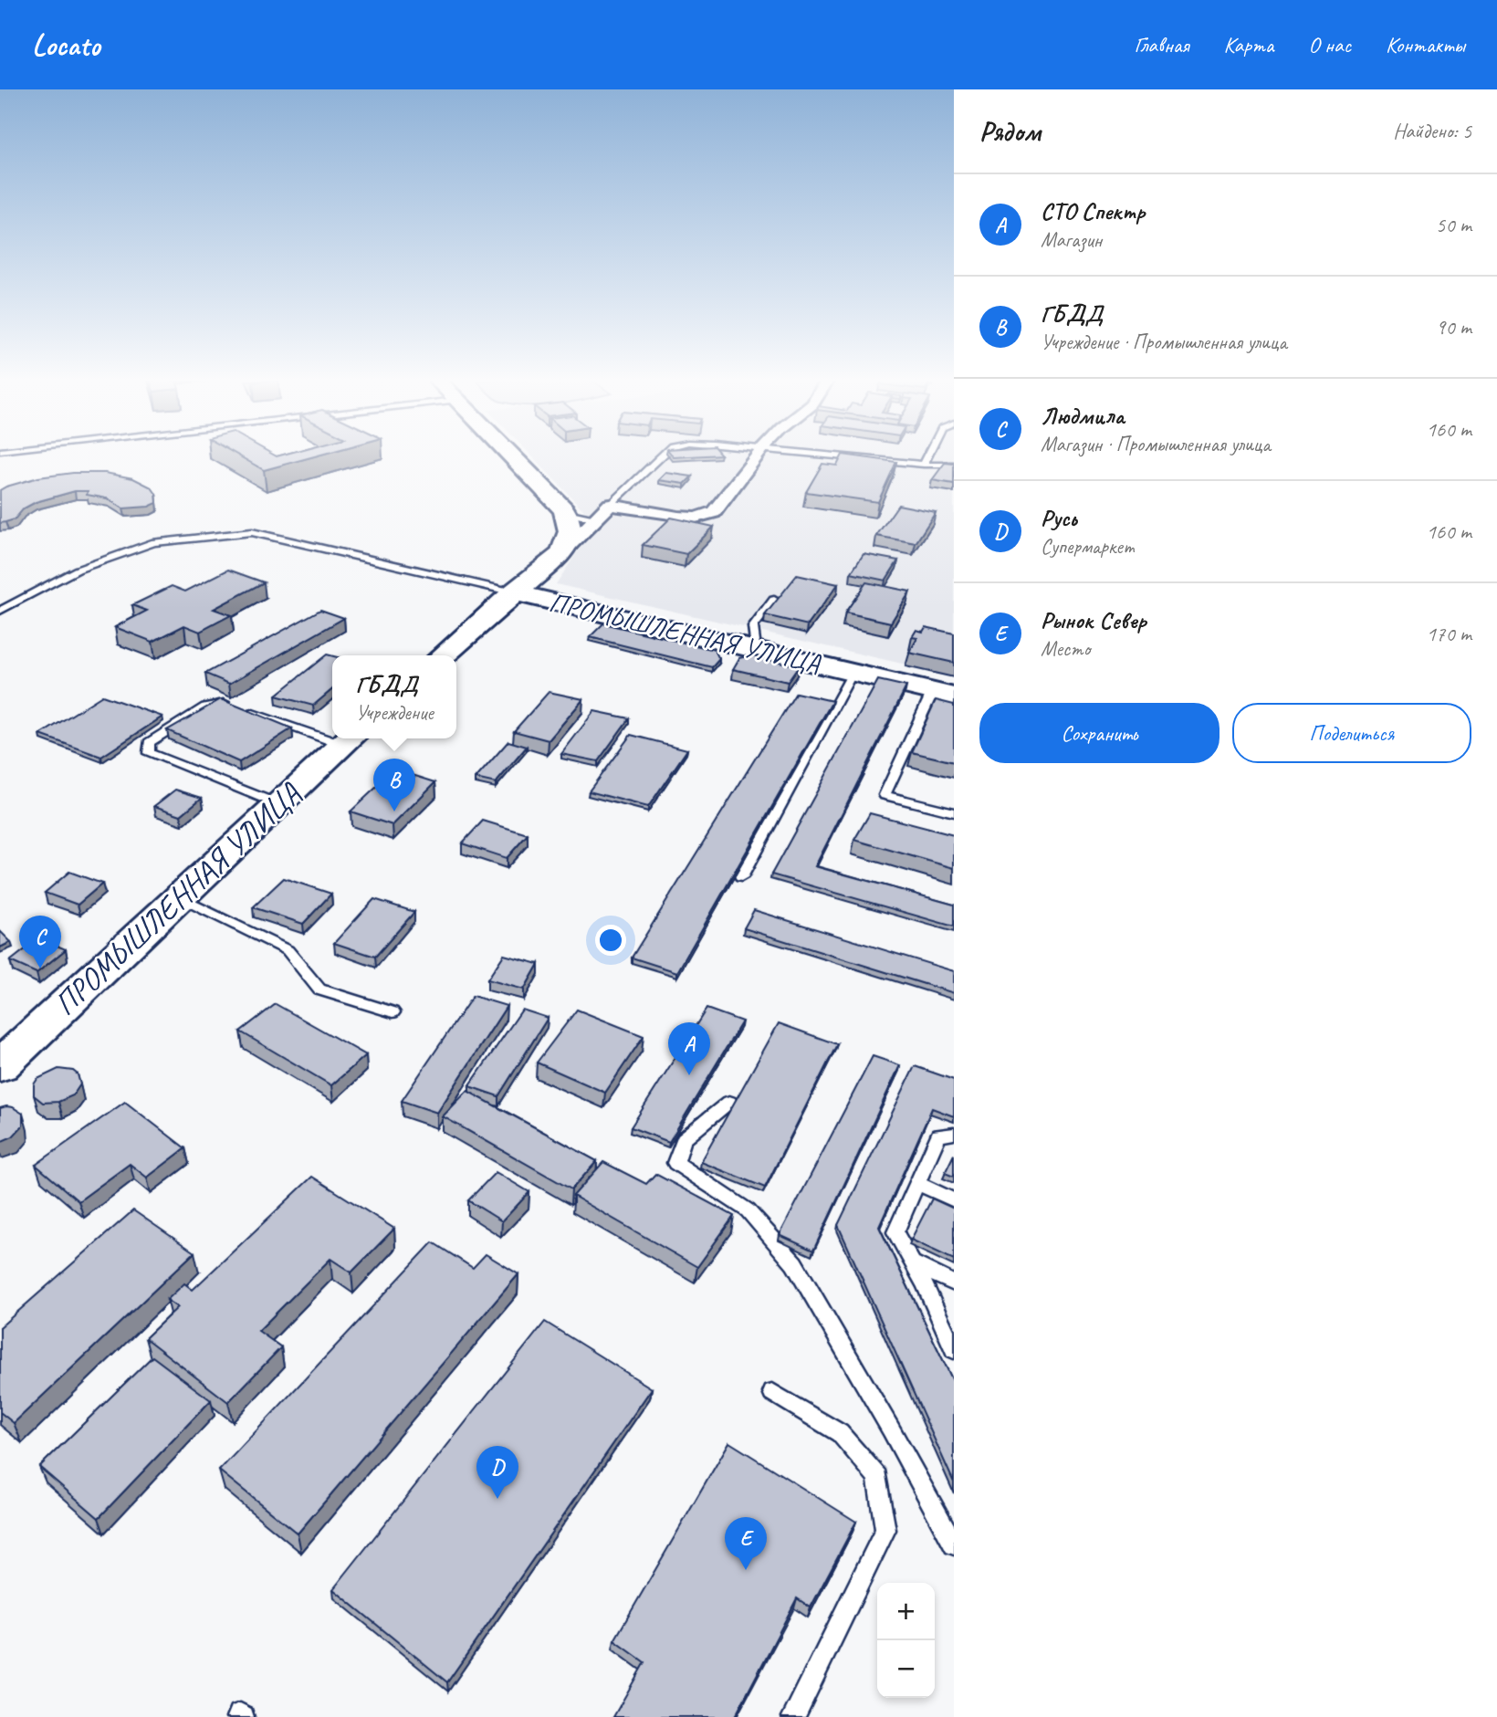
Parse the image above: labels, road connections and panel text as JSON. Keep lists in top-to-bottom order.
{
  "streets": {
    "main road": ["ПРОМЫШЛЕННАЯ УЛИЦА"]
  },
  "page": {
    "header": "Locato",
    "nav": [
      "Главная",
      "Карта",
      "О нас",
      "Контакты"
    ],
    "heading": ["Рядом", "Найдено: 5"],
    "list": [
      {
        "mark": "A",
        "name": "СТО Спектр",
        "note": "Магазин",
        "value": "50 m"
      },
      {
        "mark": "B",
        "name": "ГБДД",
        "note": "Учреждение · Промышленная улица",
        "value": "90 m"
      },
      {
        "mark": "C",
        "name": "Людмила",
        "note": "Магазин · Промышленная улица",
        "value": "160 m"
      },
      {
        "mark": "D",
        "name": "Русь",
        "note": "Супермаркет",
        "value": "160 m"
      },
      {
        "mark": "E",
        "name": "Рынок Север",
        "note": "Место",
        "value": "170 m"
      }
    ],
    "popup": ["ГБДД", "Учреждение"],
    "buttons": ["Сохранить", "Поделиться"],
    "pins": [
      "B",
      "C",
      "A",
      "D",
      "E"
    ],
    "map_buttons": ["+", "−"]
  }
}
